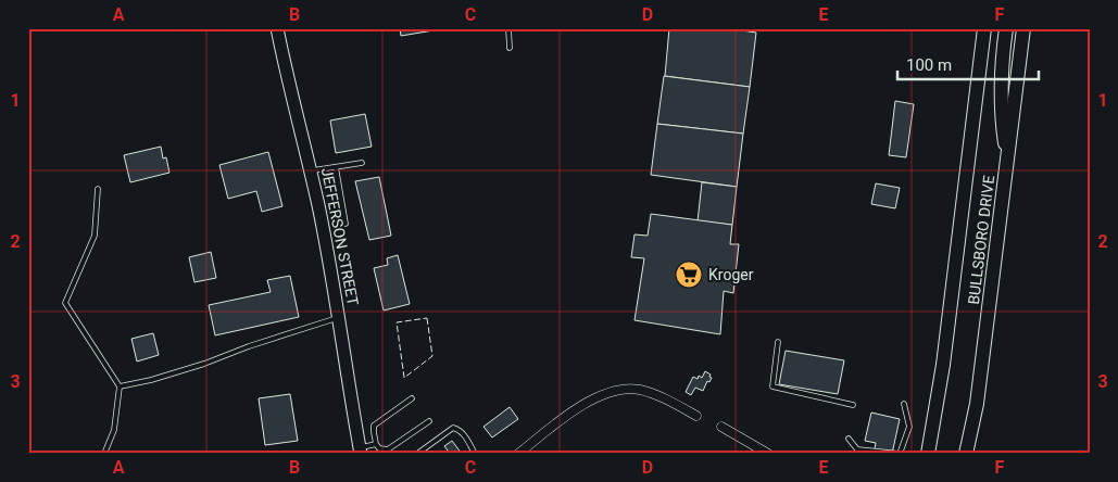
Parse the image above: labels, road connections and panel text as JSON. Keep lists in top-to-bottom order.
{
  "streets": {
    "main road": ["BULLSBORO DRIVE"],
    "street": ["JEFFERSON STREET"]
  },
  "places": {
    "supermarket": ["Kroger"]
  },
  "scale_bar": "100 m",
  "grid": {
    "columns": [
      "A",
      "B",
      "C",
      "D",
      "E",
      "F"
    ],
    "rows": ["1", "2", "3"]
  }
}
